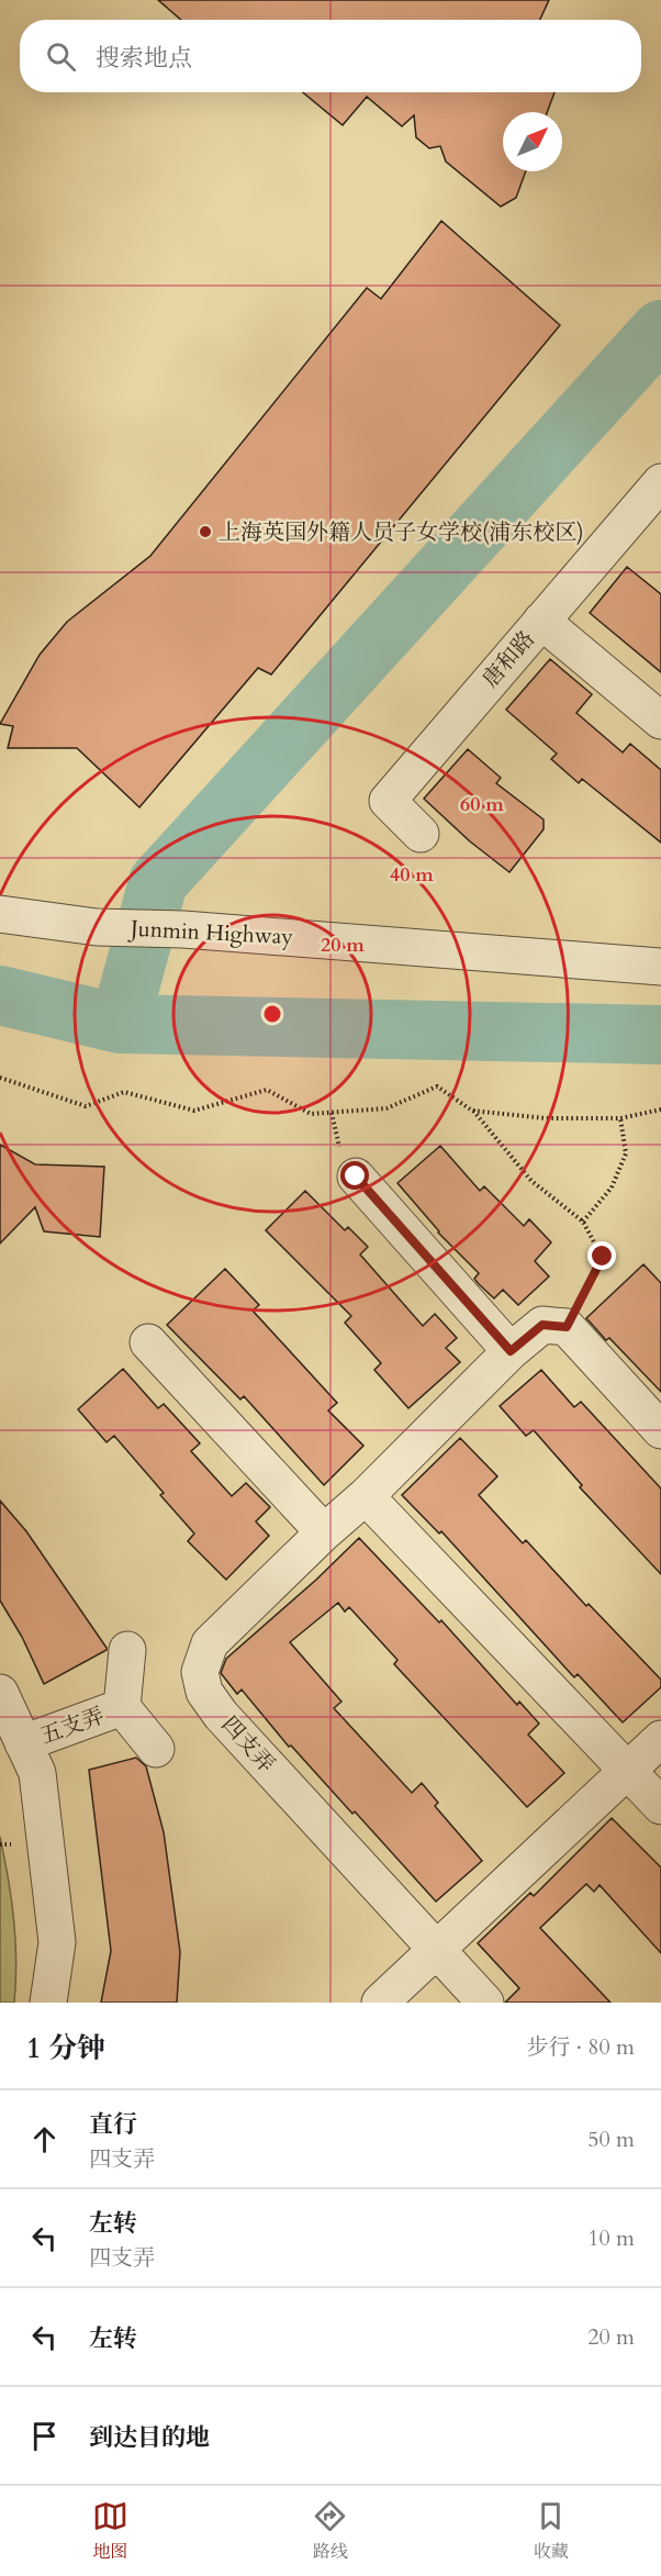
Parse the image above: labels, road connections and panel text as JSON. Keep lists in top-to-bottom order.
{
  "streets": {
    "street": [
      "唐和路",
      "Junmin Highway",
      "五支弄",
      "四支弄"
    ]
  },
  "places": ["上海英国外籍人员子女学校(浦东校区)"],
  "north": "top right",
  "page": {
    "search": "搜索地点",
    "heading": ["1 分钟", "步行 · 80 m"],
    "list": [
      ["直行", "四支弄", "50 m"],
      ["左转", "四支弄", "10 m"],
      ["左转", "20 m"],
      "到达目的地"
    ],
    "nav": ["地图", "路线", "收藏"]
  },
  "rings": ["60 m", "40 m", "20 m"]
}
